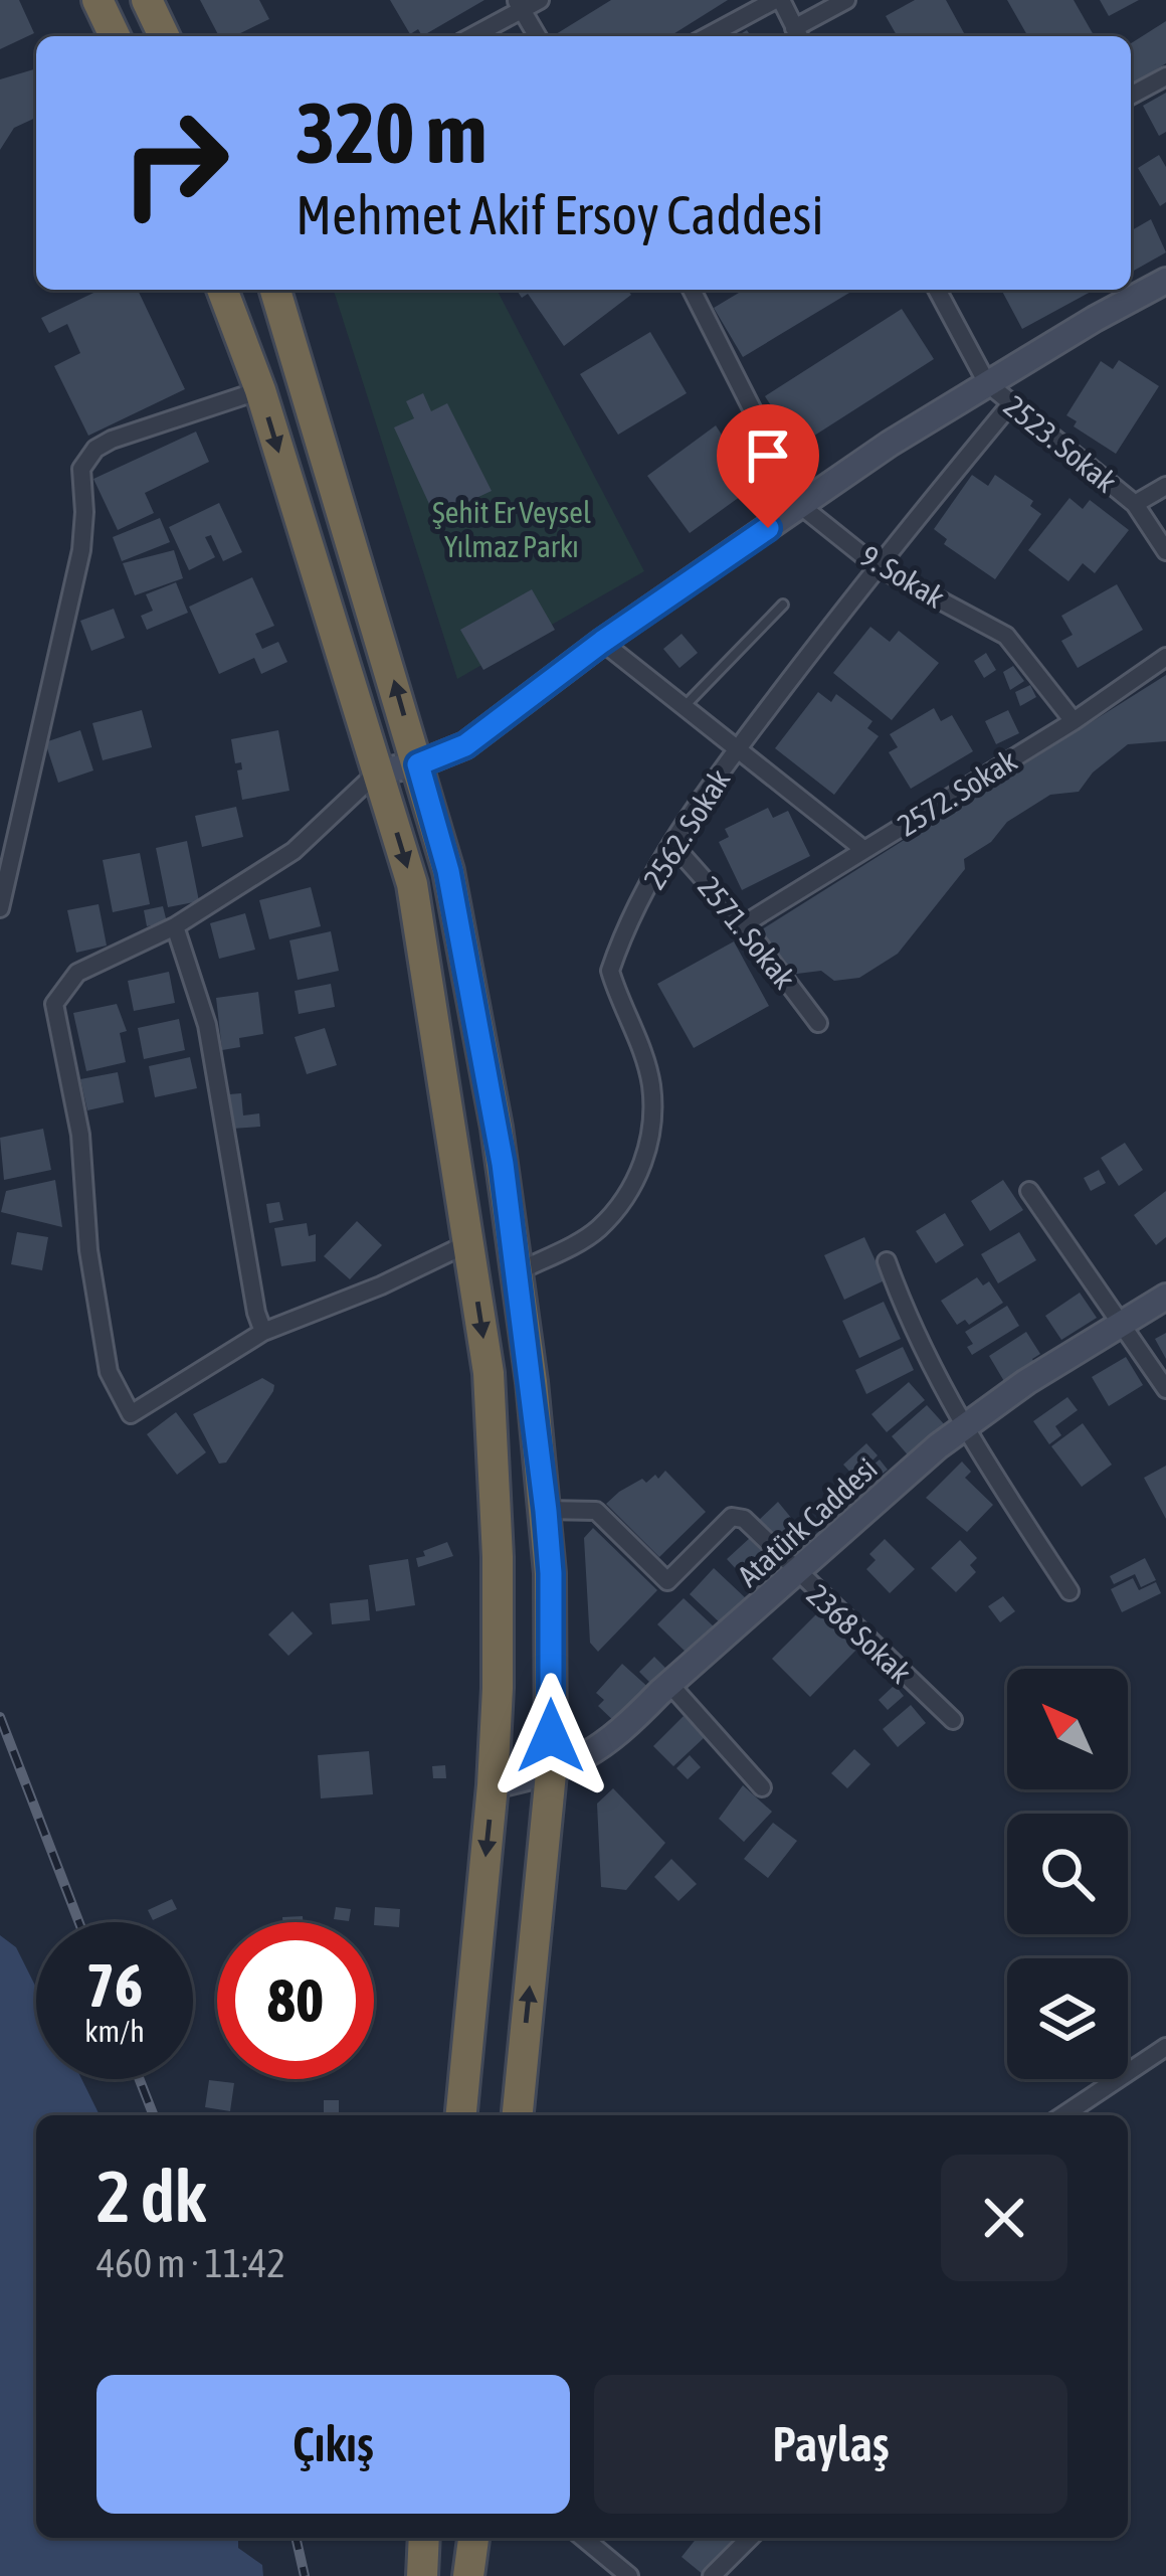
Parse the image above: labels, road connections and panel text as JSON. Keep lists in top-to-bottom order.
{
  "streets": {
    "street": [
      "2523. Sokak",
      "9. Sokak",
      "2572. Sokak",
      "2562. Sokak",
      "2571. Sokak",
      "Atatürk Caddesi",
      "2368 Sokak"
    ]
  },
  "crossings": [
    ["2523. Sokak", "2562. Sokak"],
    ["9. Sokak", "2572. Sokak"],
    ["9. Sokak", "2562. Sokak"],
    ["2572. Sokak", "2571. Sokak"],
    ["2562. Sokak", "2571. Sokak"],
    ["Atatürk Caddesi", "2368 Sokak"]
  ],
  "parks": ["Şehit Er Veysel Yılmaz Parkı"],
  "north": "top left",
  "page": {
    "turn": ["320 m", "Mehmet Akif Ersoy Caddesi"],
    "speed": "76 km/h",
    "limit": "80",
    "heading": ["2 dk", "460 m · 11:42"],
    "buttons": ["Çıkış", "Paylaş"]
  }
}
